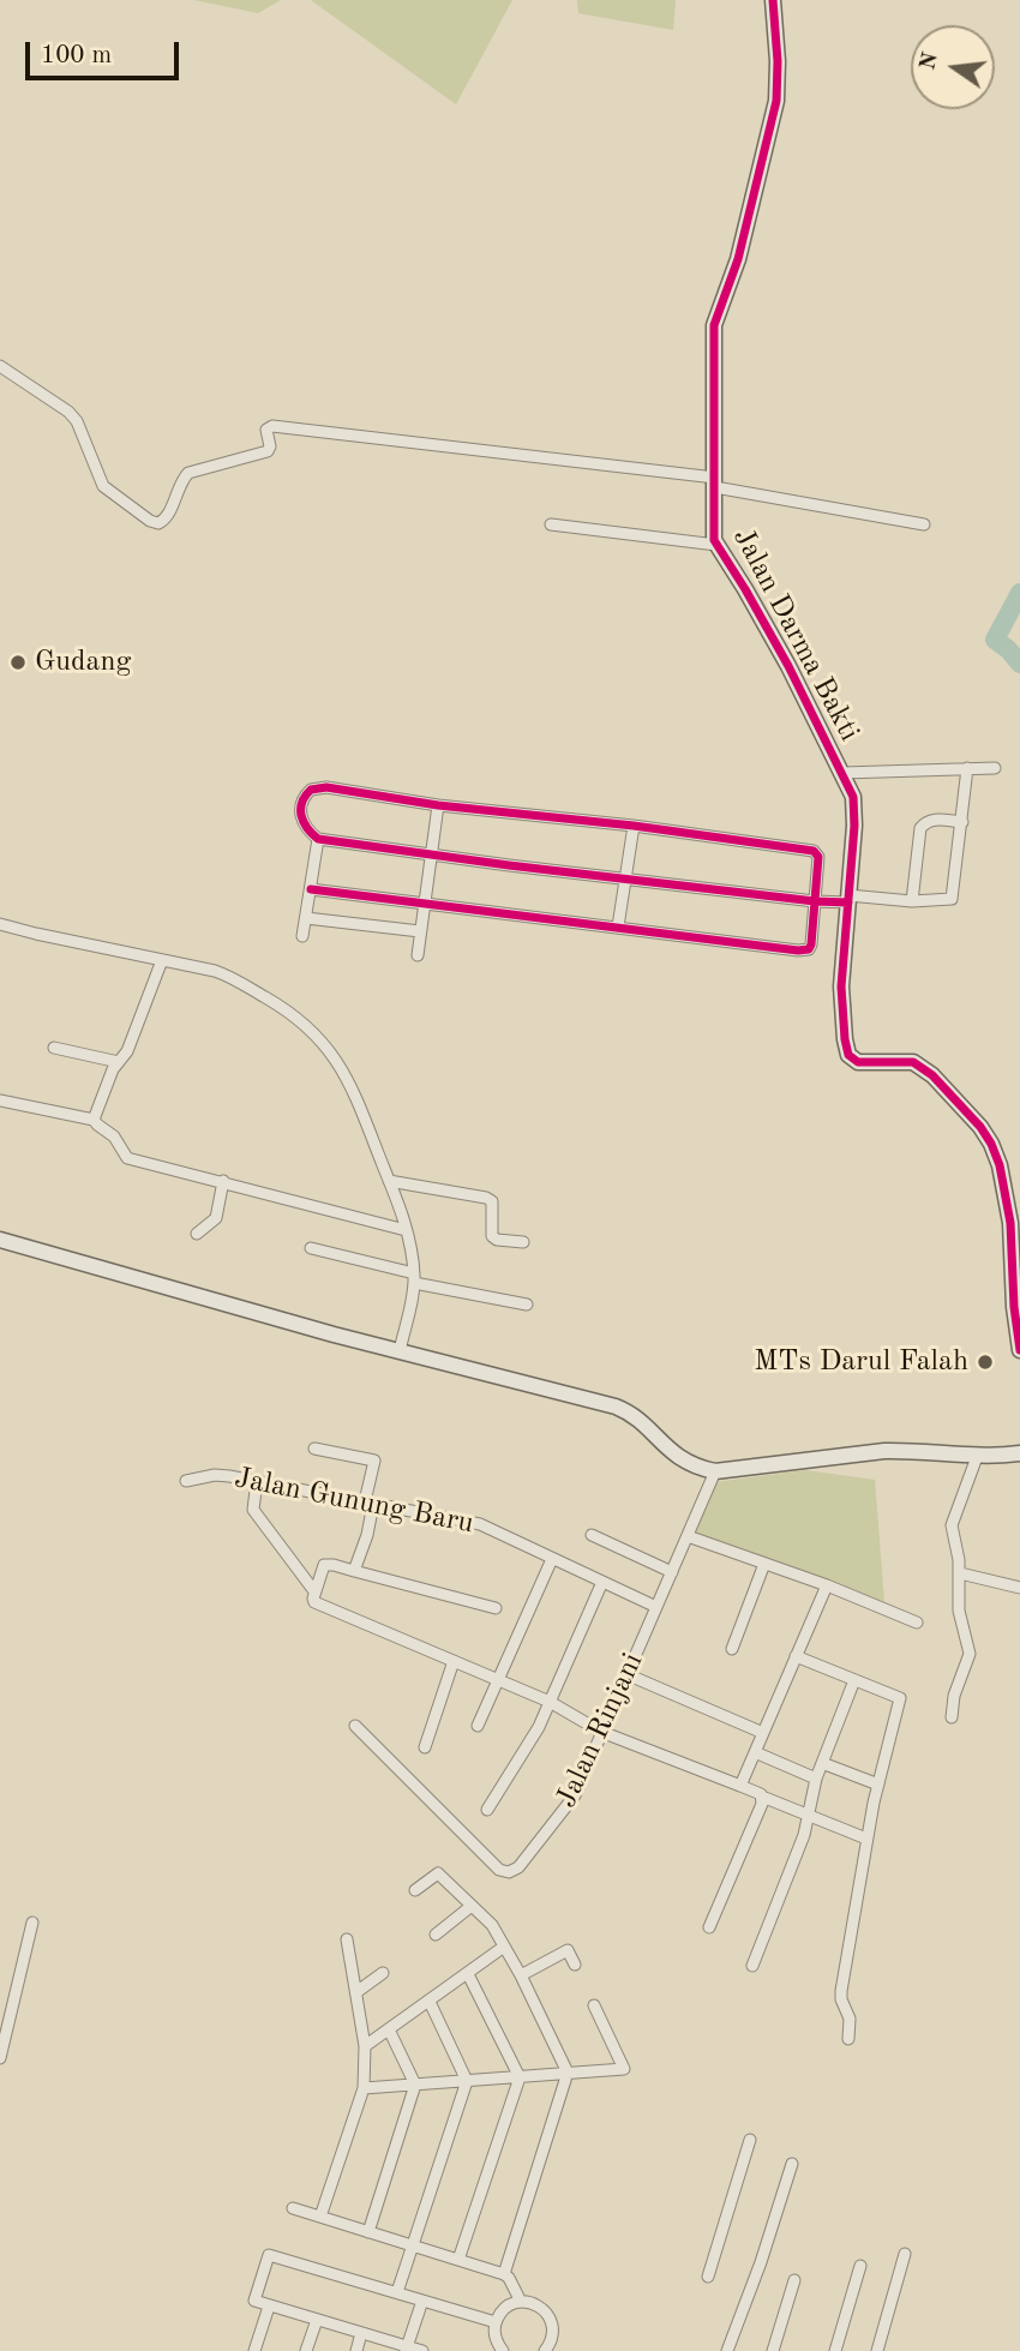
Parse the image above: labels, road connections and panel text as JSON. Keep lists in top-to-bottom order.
{
  "streets": {
    "street": ["Jalan Darma Bakti", "Jalan Gunung Baru", "Jalan Rinjani"]
  },
  "crossings": [
    ["Jalan Gunung Baru", "Jalan Rinjani"]
  ],
  "places": ["Gudang", "MTs Darul Falah"],
  "scale_bar": "100 m",
  "north": "left"
}
